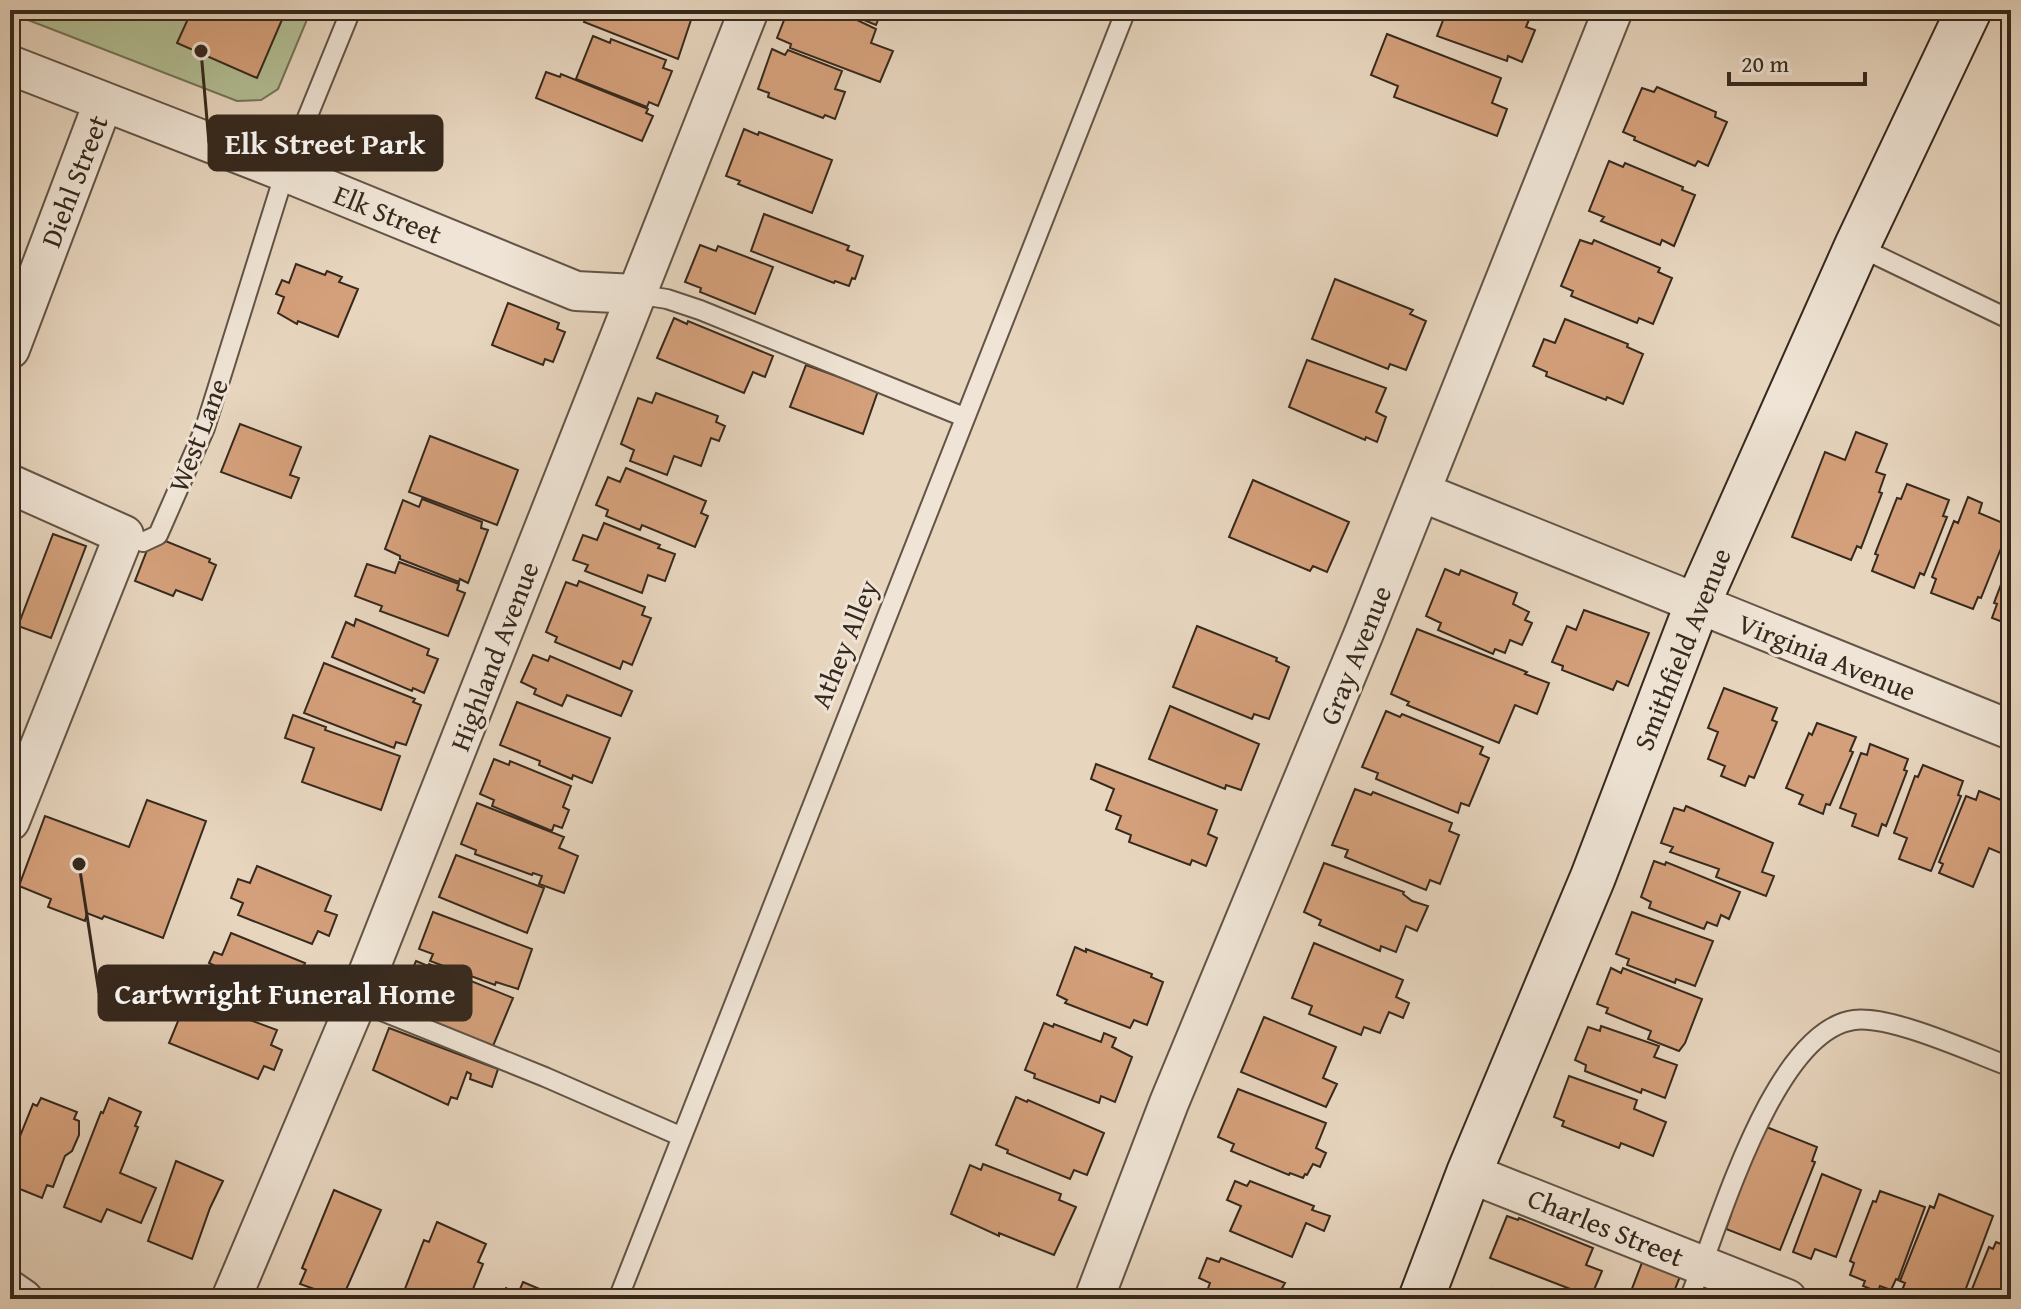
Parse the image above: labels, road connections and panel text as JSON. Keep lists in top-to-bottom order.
{
  "streets": {
    "street": [
      "Diehl Street",
      "Elk Street",
      "Smithfield Avenue",
      "Gray Avenue",
      "Highland Avenue",
      "Virginia Avenue",
      "Charles Street"
    ],
    "lane": ["West Lane", "Athey Alley"]
  },
  "crossings": [
    ["Diehl Street", "Elk Street"],
    ["Elk Street", "West Lane"],
    ["Elk Street", "Highland Avenue"],
    ["Smithfield Avenue", "Virginia Avenue"],
    ["Smithfield Avenue", "Charles Street"],
    ["Gray Avenue", "Virginia Avenue"]
  ],
  "places": ["Elk Street Park", "Cartwright Funeral Home"],
  "scale_bar": "20 m"
}
